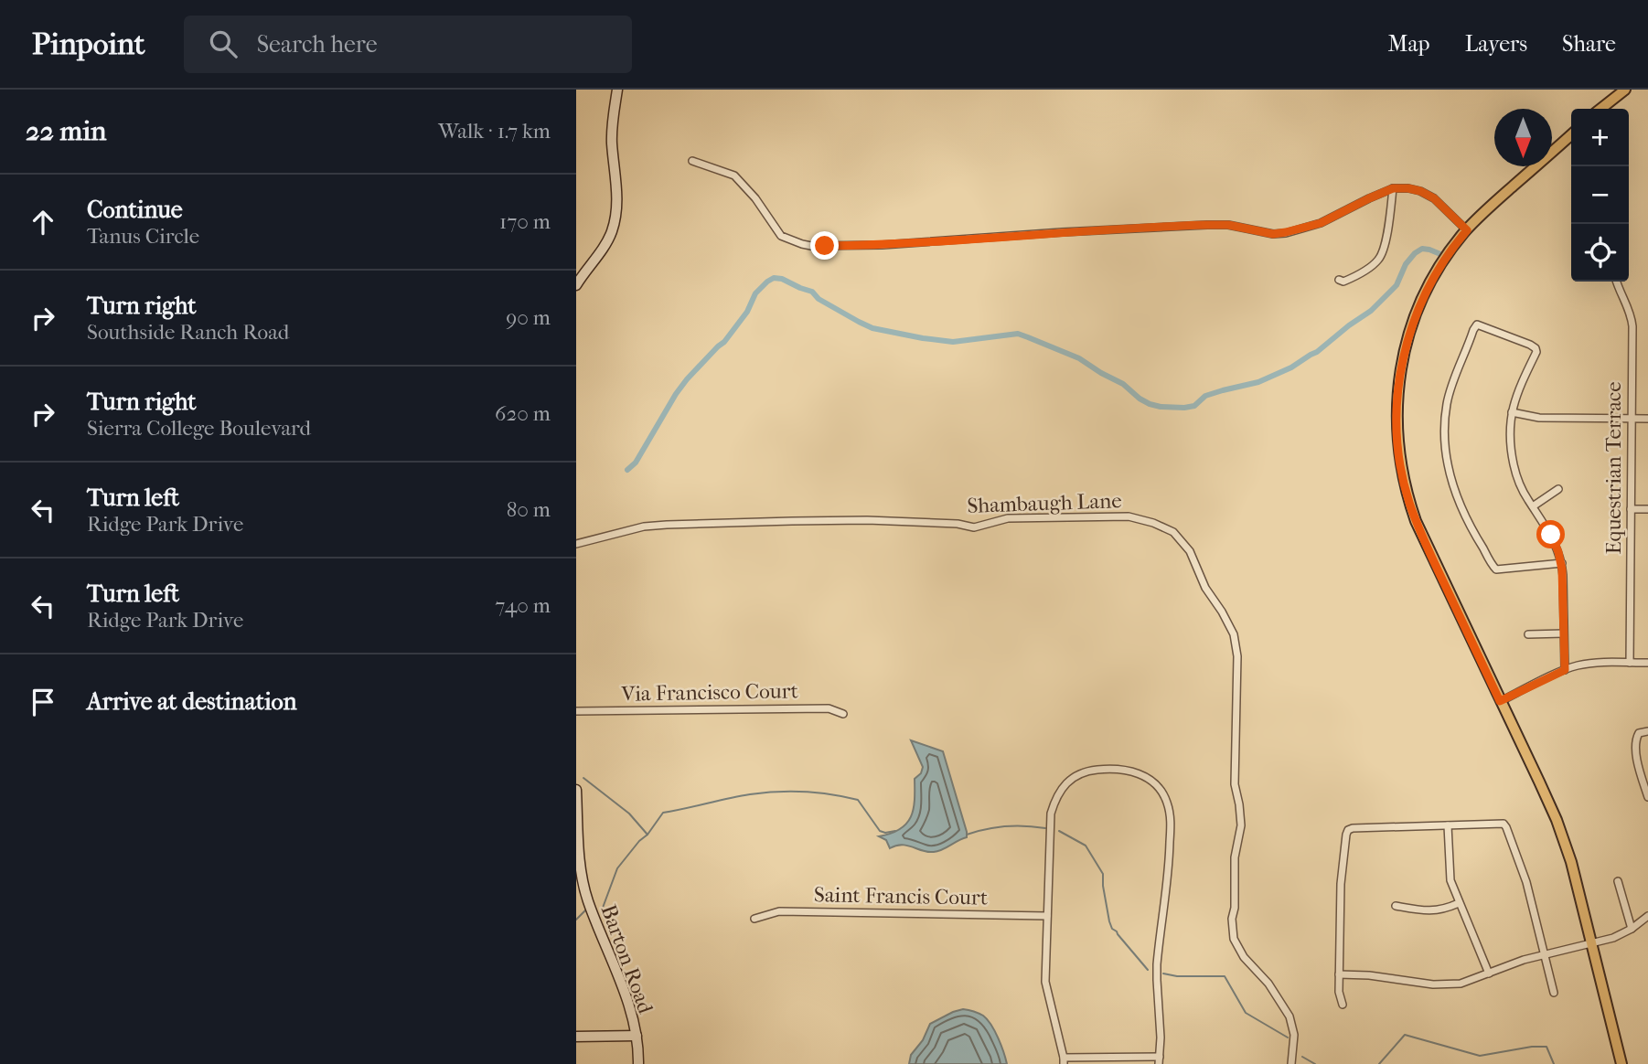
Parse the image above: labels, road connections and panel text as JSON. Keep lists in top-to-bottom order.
{
  "streets": {
    "street": [
      "Equestrian Terrace",
      "Shambaugh Lane",
      "Via Francisco Court",
      "Saint Francis Court",
      "Barton Road"
    ]
  },
  "north": "bottom",
  "page": {
    "header": "Pinpoint",
    "search": "Search here",
    "nav": ["Map", "Layers", "Share"],
    "heading": ["22 min", "Walk · 1.7 km"],
    "map_buttons": ["+", "−"],
    "list": [
      ["Continue", "Tanus Circle", "170 m"],
      ["Turn right", "Southside Ranch Road", "90 m"],
      ["Turn right", "Sierra College Boulevard", "620 m"],
      ["Turn left", "Ridge Park Drive", "80 m"],
      ["Turn left", "Ridge Park Drive", "740 m"],
      "Arrive at destination"
    ]
  }
}
